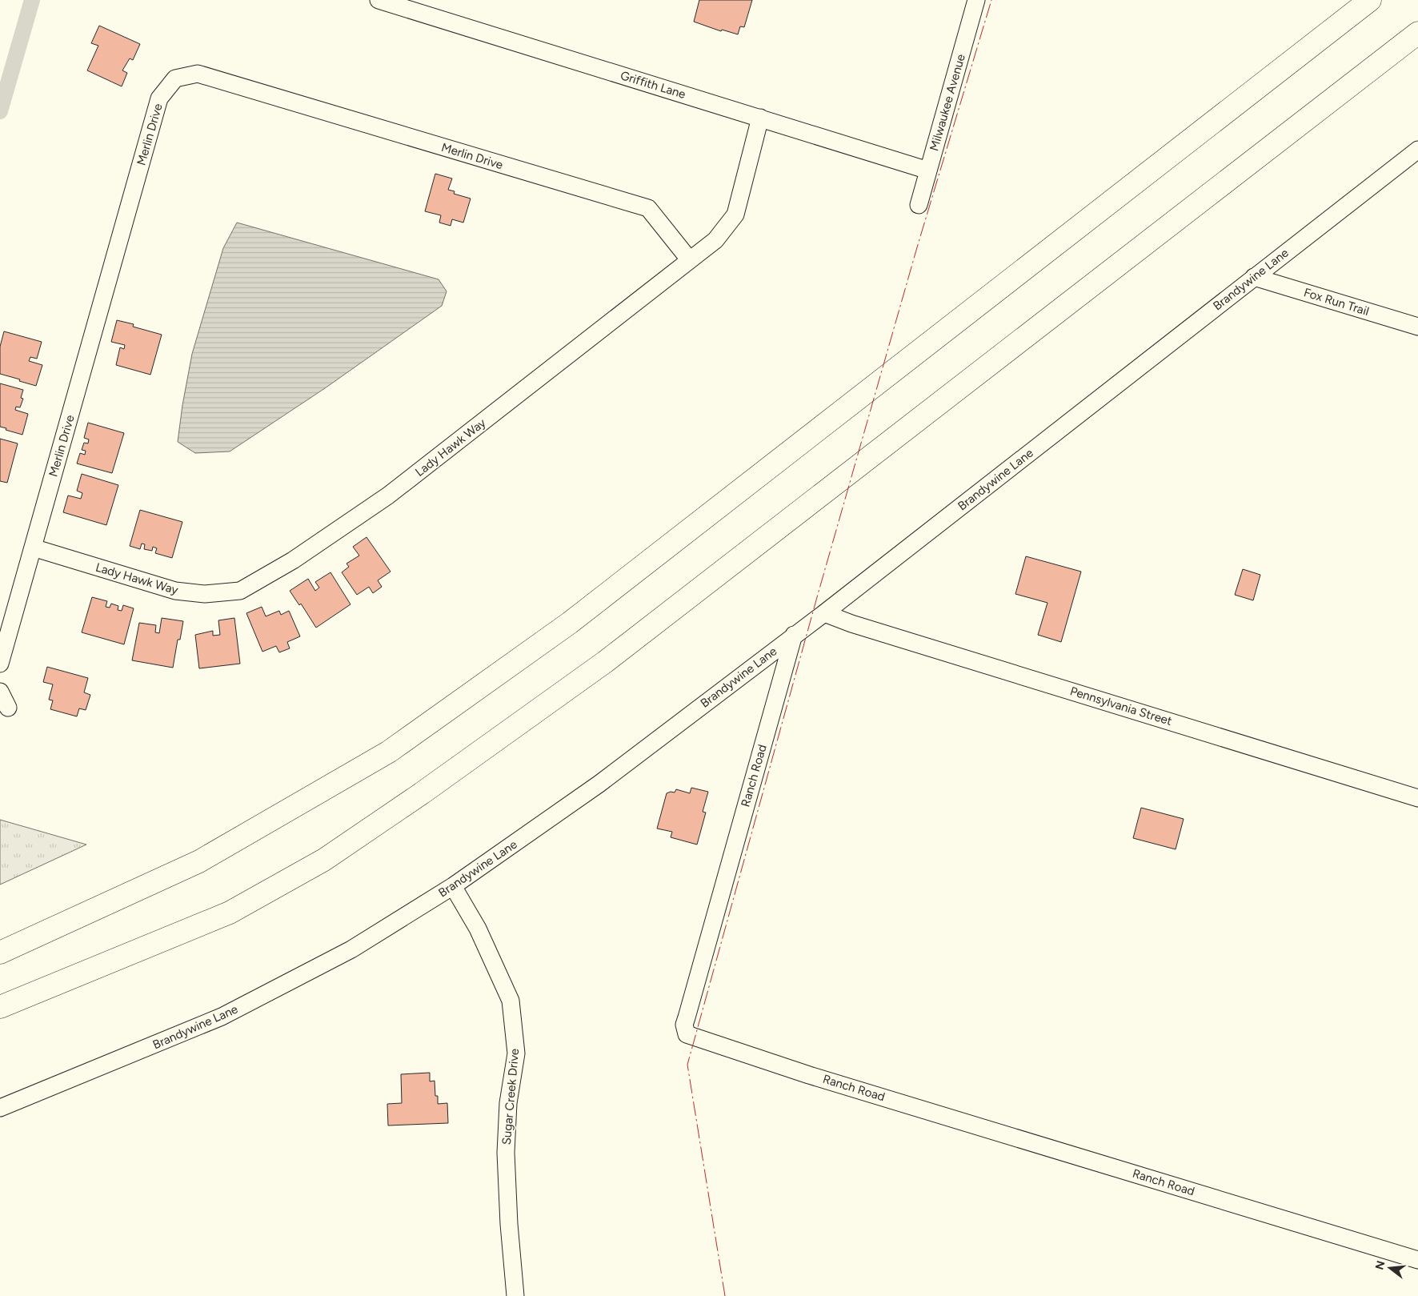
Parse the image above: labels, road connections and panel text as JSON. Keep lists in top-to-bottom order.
{
  "streets": {
    "street": [
      "Griffith Lane",
      "Milwaukee Avenue",
      "Merlin Drive",
      "Brandywine Lane",
      "Fox Run Trail",
      "Lady Hawk Way",
      "Pennsylvania Street",
      "Ranch Road",
      "Sugar Creek Drive"
    ]
  },
  "crossings": [
    ["Griffith Lane", "Milwaukee Avenue"],
    ["Griffith Lane", "Lady Hawk Way"],
    ["Merlin Drive", "Lady Hawk Way"],
    ["Brandywine Lane", "Fox Run Trail"],
    ["Brandywine Lane", "Pennsylvania Street"],
    ["Brandywine Lane", "Ranch Road"],
    ["Brandywine Lane", "Sugar Creek Drive"]
  ],
  "north": "left"
}
